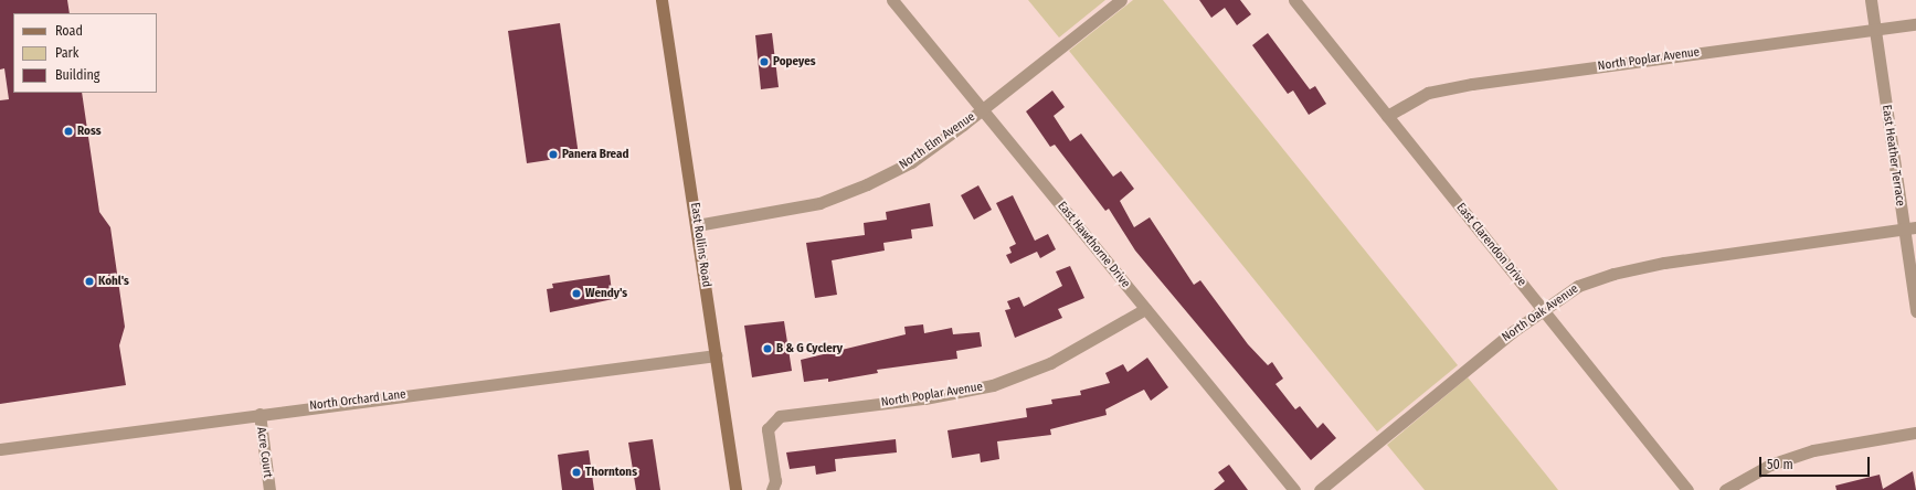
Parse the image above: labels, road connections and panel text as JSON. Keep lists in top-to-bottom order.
{
  "streets": {
    "main road": ["East Rollins Road"],
    "street": [
      "North Poplar Avenue",
      "North Elm Avenue",
      "East Heather Terrace",
      "East Hawthorne Drive",
      "East Clarendon Drive",
      "North Oak Avenue",
      "North Orchard Lane",
      "Acre Court"
    ]
  },
  "crossings": [
    ["North Poplar Avenue", "East Heather Terrace"],
    ["North Poplar Avenue", "East Hawthorne Drive"],
    ["North Poplar Avenue", "East Clarendon Drive"],
    ["North Elm Avenue", "East Rollins Road"],
    ["North Elm Avenue", "East Hawthorne Drive"],
    ["East Heather Terrace", "North Oak Avenue"],
    ["East Rollins Road", "North Orchard Lane"],
    ["East Clarendon Drive", "North Oak Avenue"],
    ["North Orchard Lane", "Acre Court"]
  ],
  "places": [
    "Popeyes",
    "Ross",
    "Panera Bread",
    "Kohl's",
    "Wendy's",
    "B & G Cyclery",
    "Thorntons"
  ],
  "legend": ["Road", "Park", "Building"],
  "scale_bar": "50 m"
}
